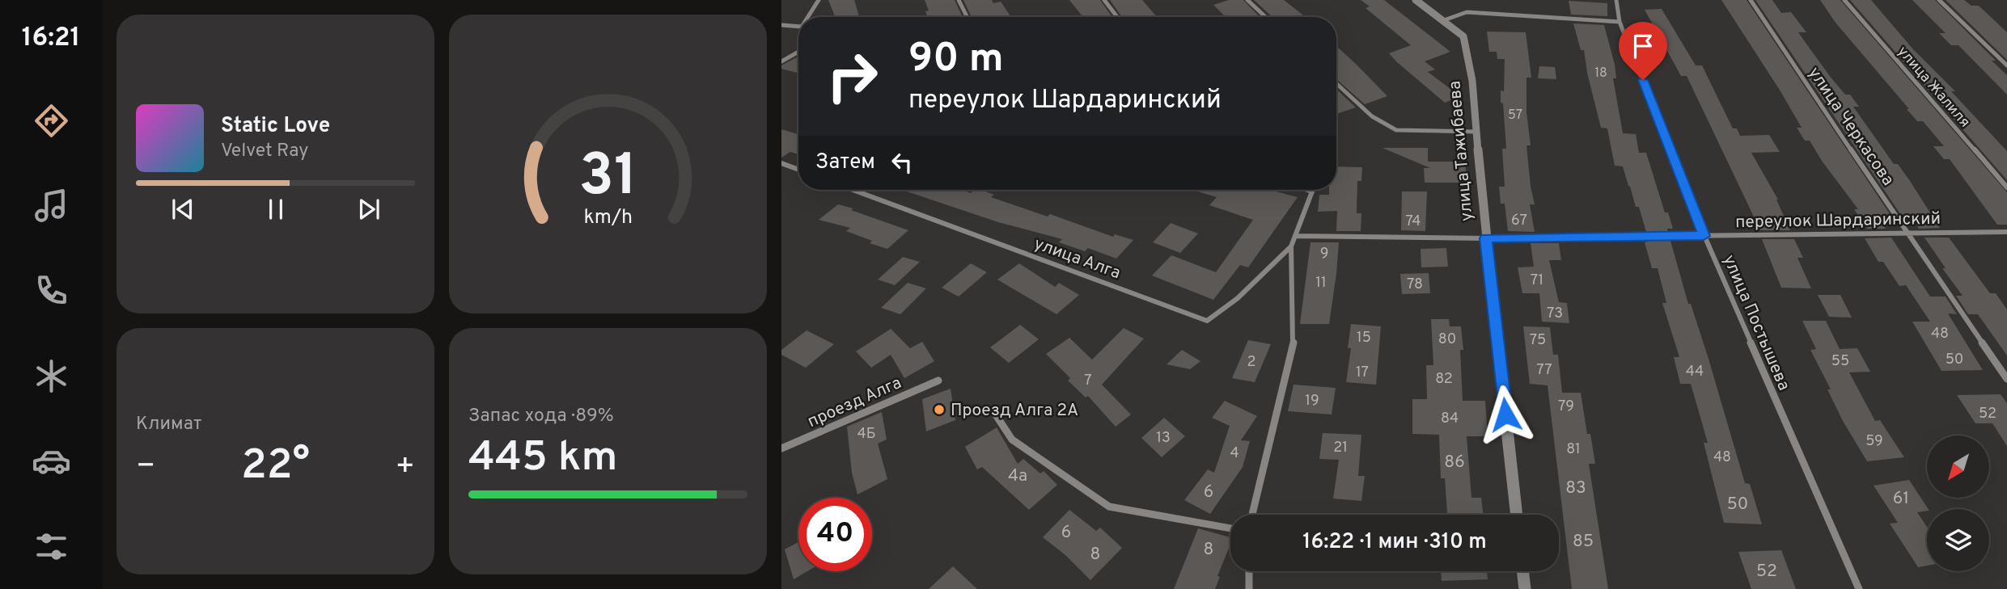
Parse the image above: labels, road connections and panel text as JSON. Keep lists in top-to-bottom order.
{
  "streets": {
    "street": [
      "улица Жалиля",
      "улица Черкасова",
      "улица Тажибаева",
      "переулок Шардаринский",
      "улица Алга",
      "улица Постышева",
      "проезд Алга"
    ]
  },
  "crossings": [
    ["улица Черкасова", "переулок Шардаринский"],
    ["улица Тажибаева", "переулок Шардаринский"],
    ["переулок Шардаринский", "улица Постышева"]
  ],
  "places": ["Проезд Алга 2А"],
  "house_numbers": [
    "18",
    "57",
    "67",
    "74",
    "9",
    "71",
    "11",
    "78",
    "73",
    "48",
    "15",
    "80",
    "75",
    "50",
    "55",
    "2",
    "77",
    "44",
    "17",
    "82",
    "7",
    "19",
    "79",
    "52",
    "84",
    "4Б",
    "13",
    "59",
    "21",
    "81",
    "4",
    "48",
    "86",
    "4а",
    "83",
    "6",
    "61",
    "50",
    "6",
    "85",
    "8",
    "8",
    "52"
  ],
  "north": "bottom left",
  "page": {
    "tabs": "16:21",
    "turn": ["90 m", "переулок Шардаринский"],
    "song": ["Static Love", "Velvet Ray"],
    "then": "Затем",
    "tile": [
      "Климат",
      ["Запас хода · 89%", "445 km"]
    ],
    "heat": ["−", "22°", "+"],
    "limit": "40",
    "trip": "16:22 · 1 мин · 310 m",
    "gauge": ["31", "km/h"]
  }
}
